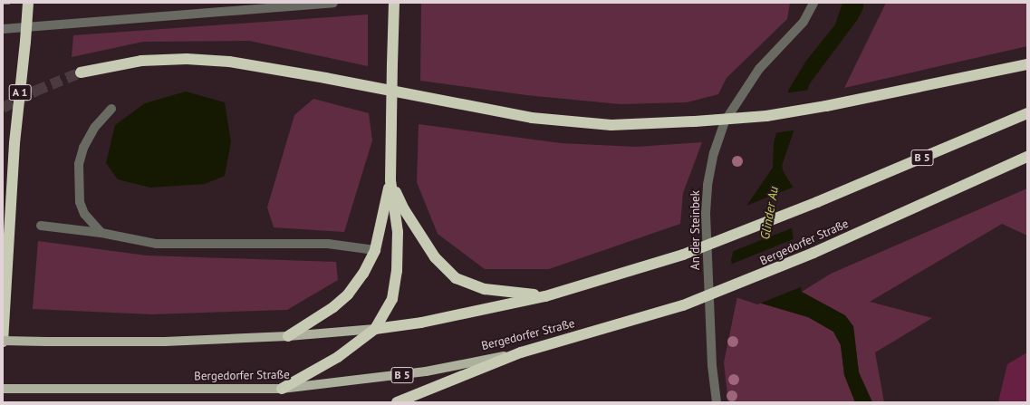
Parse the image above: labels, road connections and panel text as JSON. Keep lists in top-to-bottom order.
{
  "streets": {
    "highway": ["A 1", "B 5", "Bergedorfer Straße"],
    "street": ["An der Steinbek"]
  },
  "crossings": [
    ["A 1", "B 5"]
  ],
  "water": ["Glinder Au"]
}
